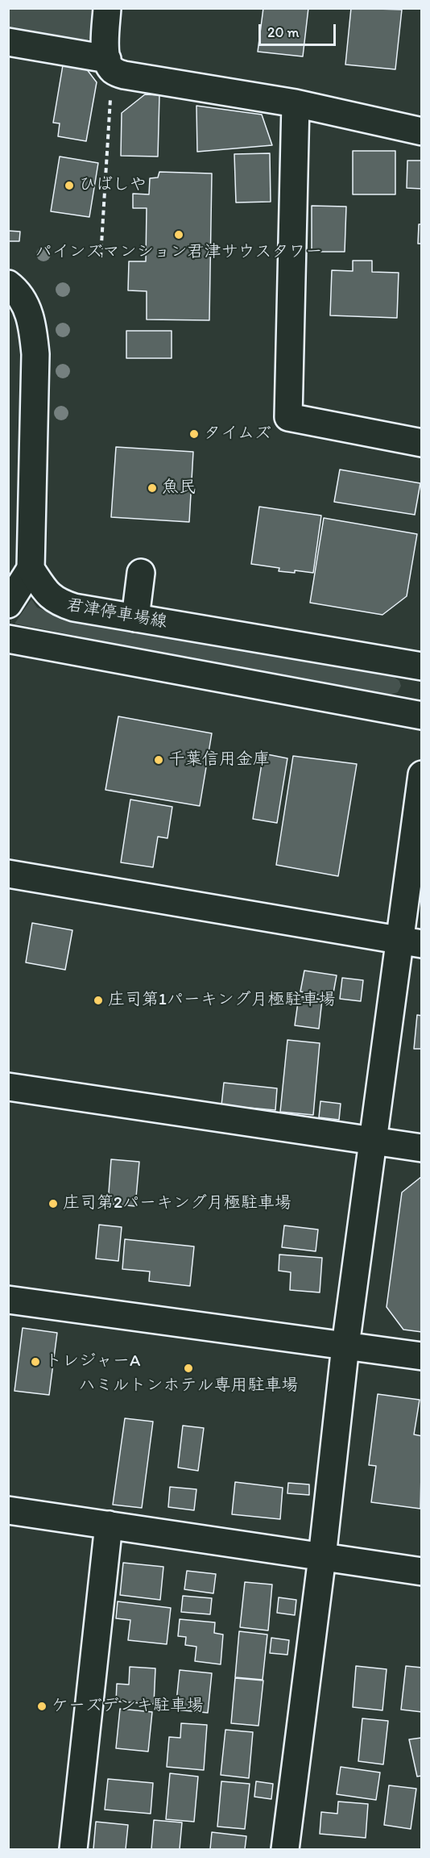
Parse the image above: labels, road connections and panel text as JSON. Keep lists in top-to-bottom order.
{
  "streets": {
    "street": ["君津停車場線"]
  },
  "places": [
    "ひばしや",
    "パインズマンション君津サウスタワー",
    "タイムズ",
    "魚民",
    "千葉信用金庫",
    "庄司第1パーキング月極駐車場",
    "庄司第2パーキング月極駐車場",
    "トレジャーA",
    "ハミルトンホテル専用駐車場",
    "ケーズデンキ駐車場"
  ],
  "scale_bar": "20 m"
}
